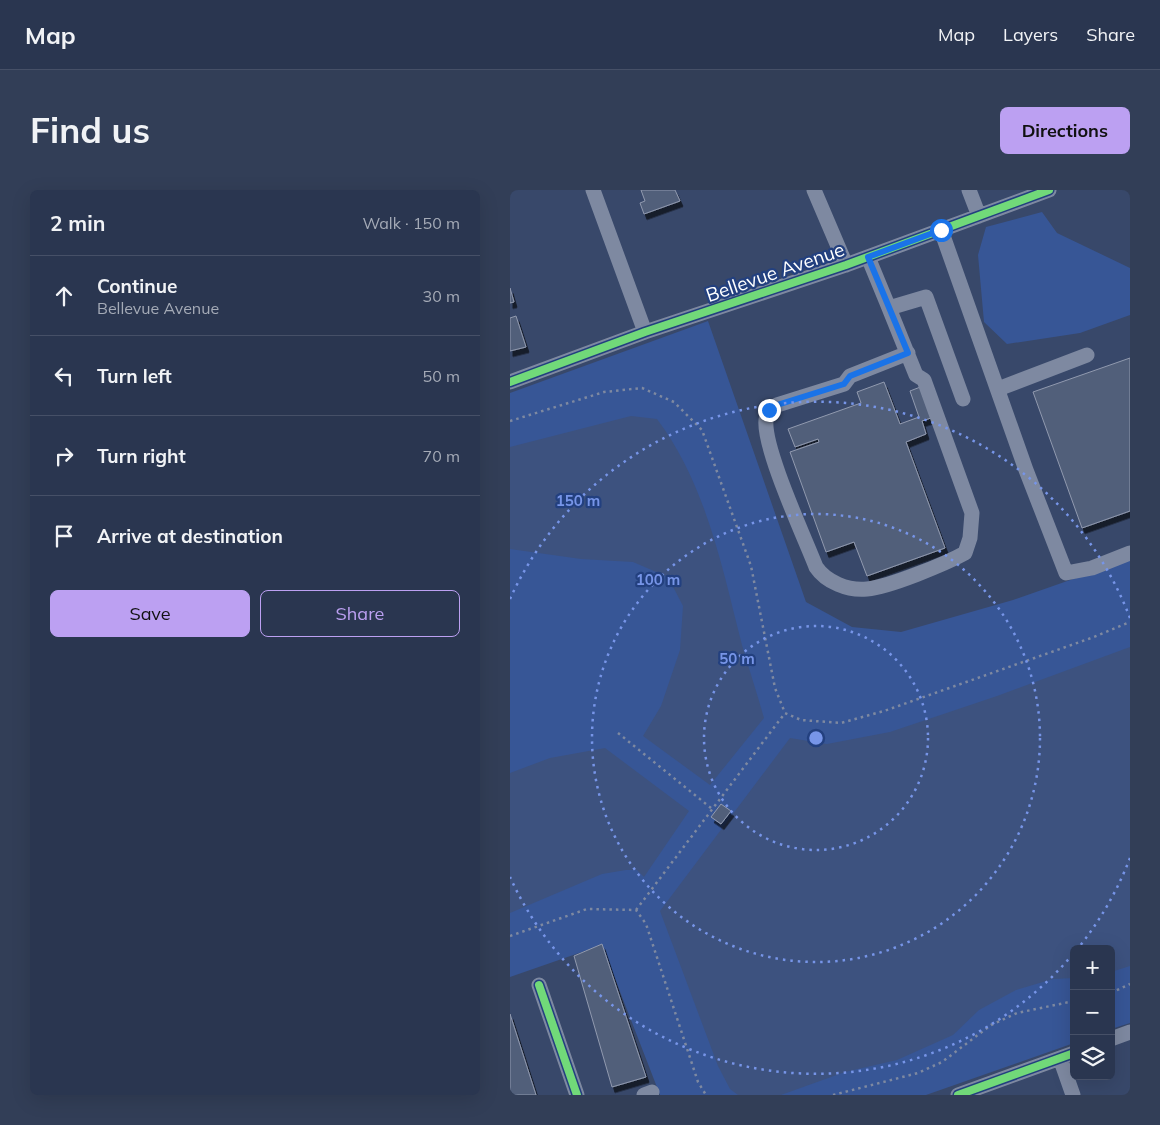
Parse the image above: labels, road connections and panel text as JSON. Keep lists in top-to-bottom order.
{
  "streets": {
    "street": ["Bellevue Avenue"]
  },
  "page": {
    "header": "Map",
    "nav": ["Map", "Layers", "Share"],
    "buttons": [
      "Directions",
      ["Save", "Share"]
    ],
    "title": "Find us",
    "heading": ["2 min", "Walk · 150 m"],
    "list": [
      ["Continue", "Bellevue Avenue", "30 m"],
      ["Turn left", "50 m"],
      ["Turn right", "70 m"],
      "Arrive at destination"
    ],
    "map_buttons": ["+", "−"]
  },
  "rings": ["150 m", "100 m", "50 m"]
}
